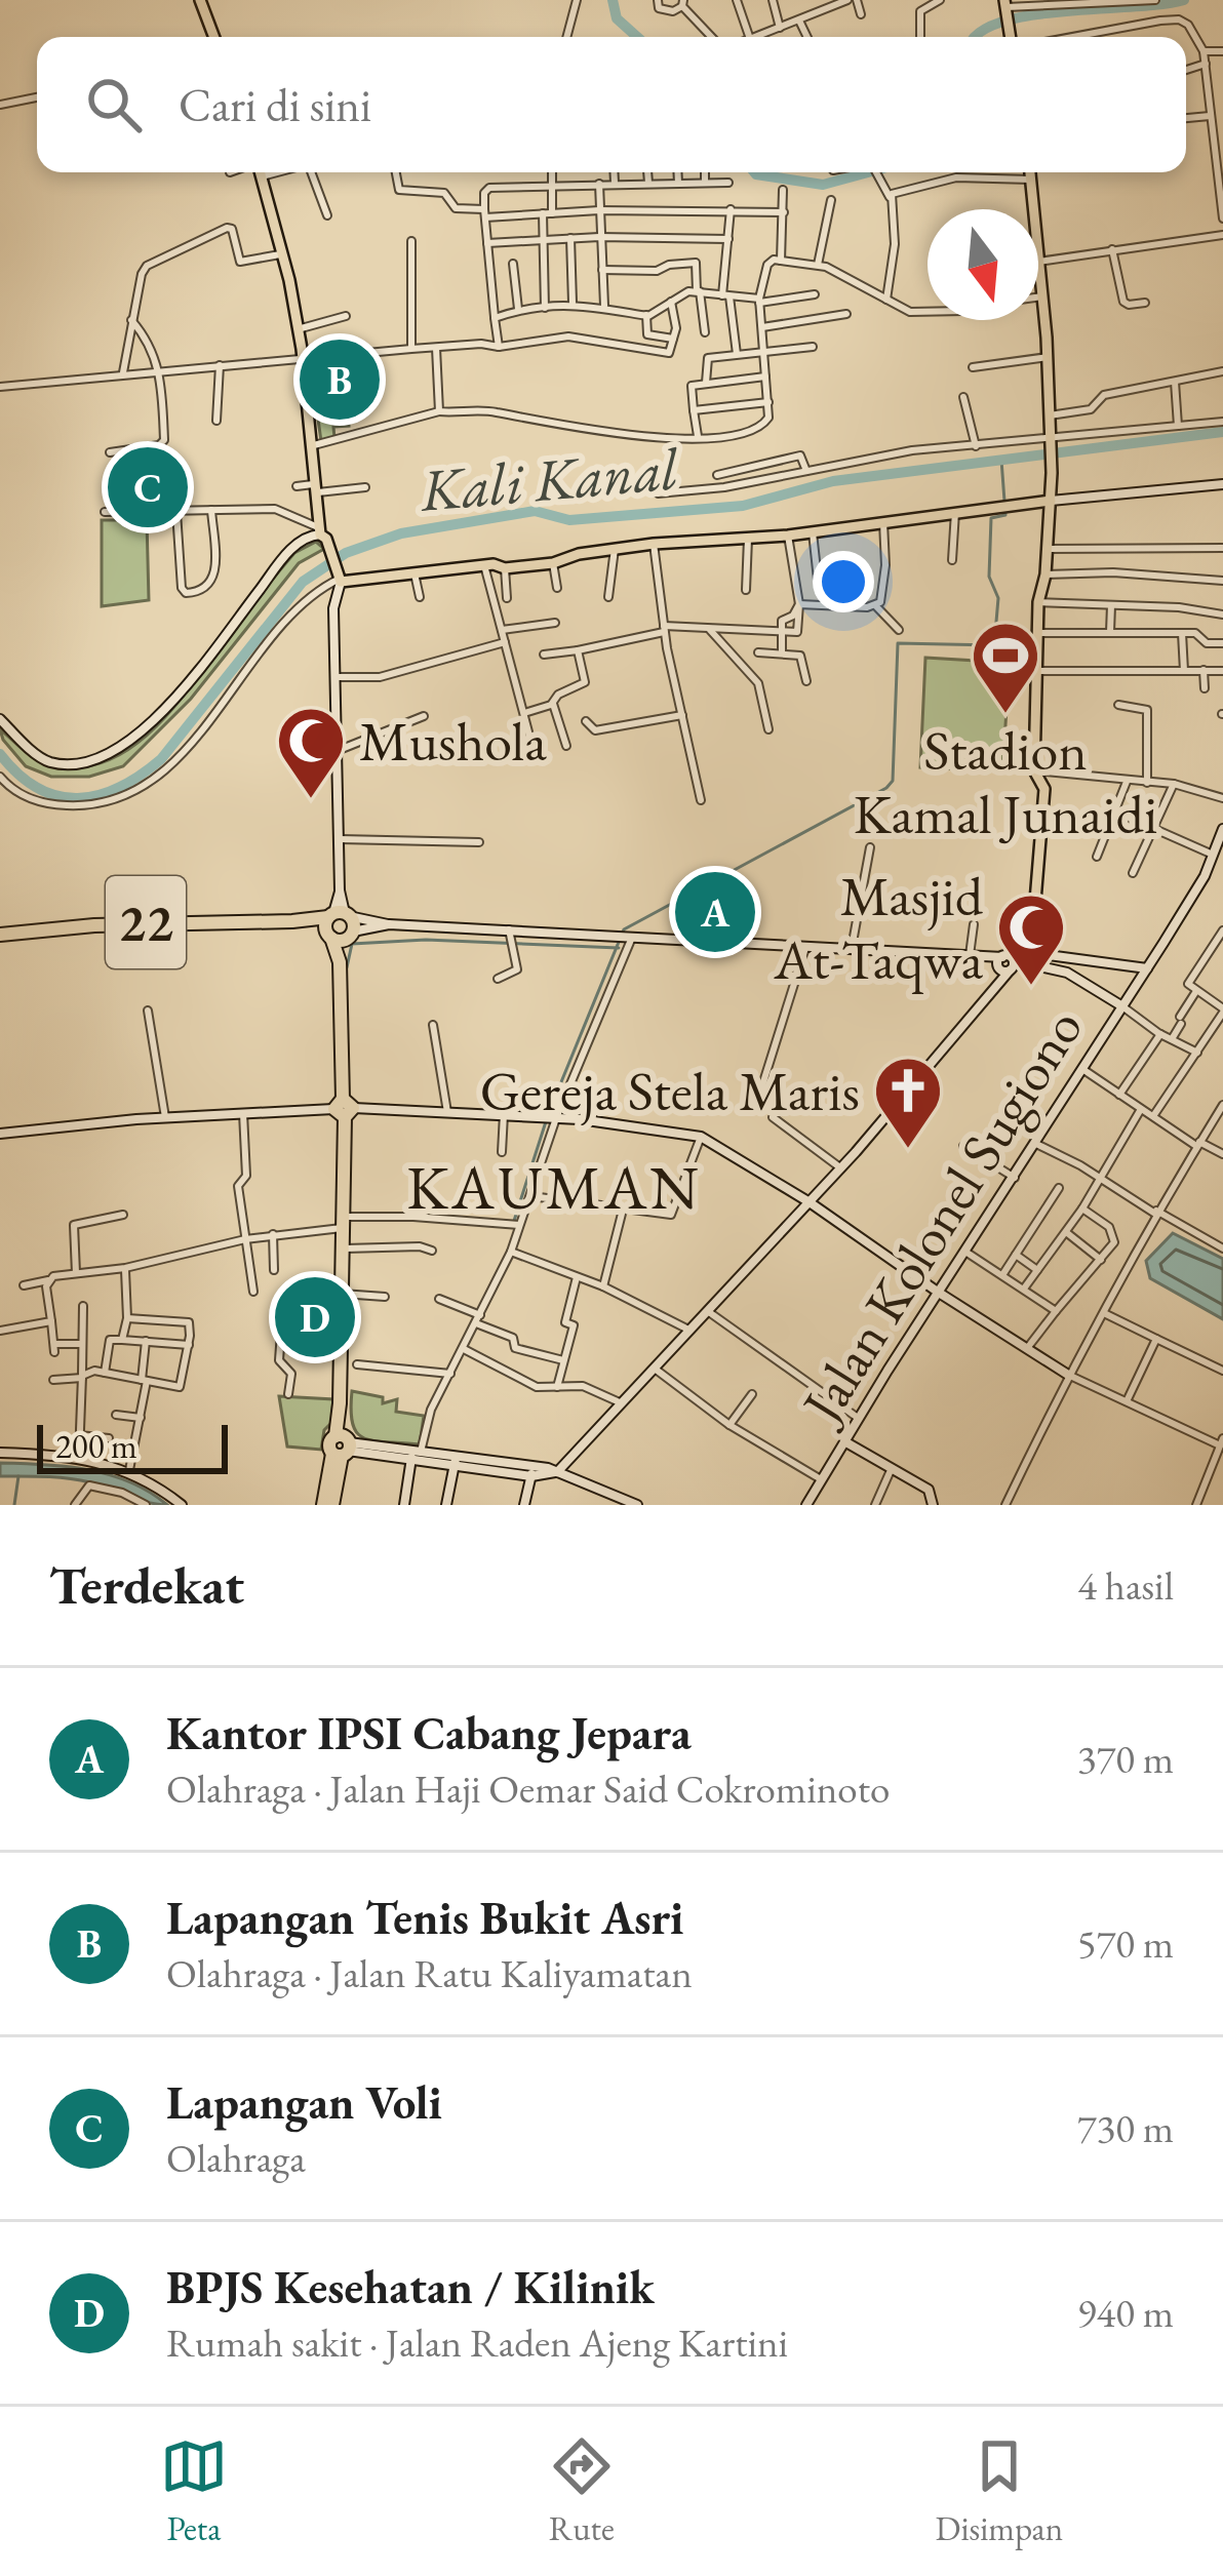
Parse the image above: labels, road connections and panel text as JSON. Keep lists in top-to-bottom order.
{
  "streets": {
    "highway": ["22"],
    "main road": ["Jalan Kolonel Sugiono"]
  },
  "districts": ["KAUMAN"],
  "water": ["Kali Kanal"],
  "places": {
    "sports": ["Stadion Kamal Junaidi"],
    "mosque": ["Mushola", "Masjid At-Taqwa"],
    "church": ["Gereja Stela Maris"]
  },
  "scale_bar": "200 m",
  "north": "bottom",
  "page": {
    "search": "Cari di sini",
    "pins": [
      "B",
      "C",
      "A",
      "D"
    ],
    "scale": "200 m",
    "heading": ["Terdekat", "4 hasil"],
    "list": [
      {
        "mark": "A",
        "name": "Kantor IPSI Cabang Jepara",
        "note": "Olahraga · Jalan Haji Oemar Said Cokrominoto",
        "value": "370 m"
      },
      {
        "mark": "B",
        "name": "Lapangan Tenis Bukit Asri",
        "note": "Olahraga · Jalan Ratu Kaliyamatan",
        "value": "570 m"
      },
      {
        "mark": "C",
        "name": "Lapangan Voli",
        "note": "Olahraga",
        "value": "730 m"
      },
      {
        "mark": "D",
        "name": "BPJS Kesehatan / Kilinik",
        "note": "Rumah sakit · Jalan Raden Ajeng Kartini",
        "value": "940 m"
      }
    ],
    "nav": ["Peta", "Rute", "Disimpan"]
  }
}
